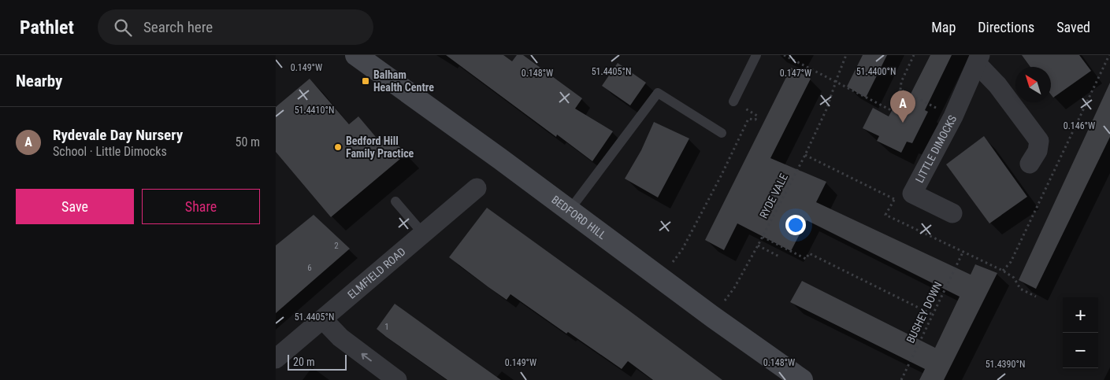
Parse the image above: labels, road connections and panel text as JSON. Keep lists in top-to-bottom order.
{
  "streets": {
    "main road": ["BEDFORD HILL"],
    "street": ["LITTLE DIMOCKS", "ELMFIELD ROAD"],
    "path": ["RYDE VALE", "BUSHEY DOWN"]
  },
  "crossings": [
    ["RYDE VALE", "BEDFORD HILL"]
  ],
  "places": {
    "transit": ["Balham Health Centre"],
    "other": ["Bedford Hill Family Practice"]
  },
  "house_numbers": ["2", "6", "1"],
  "scale_bar": "20 m",
  "north": "top left",
  "page": {
    "header": "Pathlet",
    "search": "Search here",
    "nav": ["Map", "Directions", "Saved"],
    "heading": "Nearby",
    "pins": "A",
    "list": [
      {
        "mark": "A",
        "name": "Rydevale Day Nursery",
        "note": "School · Little Dimocks",
        "value": "50 m"
      }
    ],
    "buttons": ["Save", "Share"],
    "map_buttons": ["+", "−"],
    "scale": "20 m"
  },
  "coordinates": [
    "0.149°W",
    "51.4400°N",
    "51.4405°N",
    "0.148°W",
    "0.147°W",
    "51.4410°N",
    "0.146°W",
    "51.4390°N"
  ]
}
